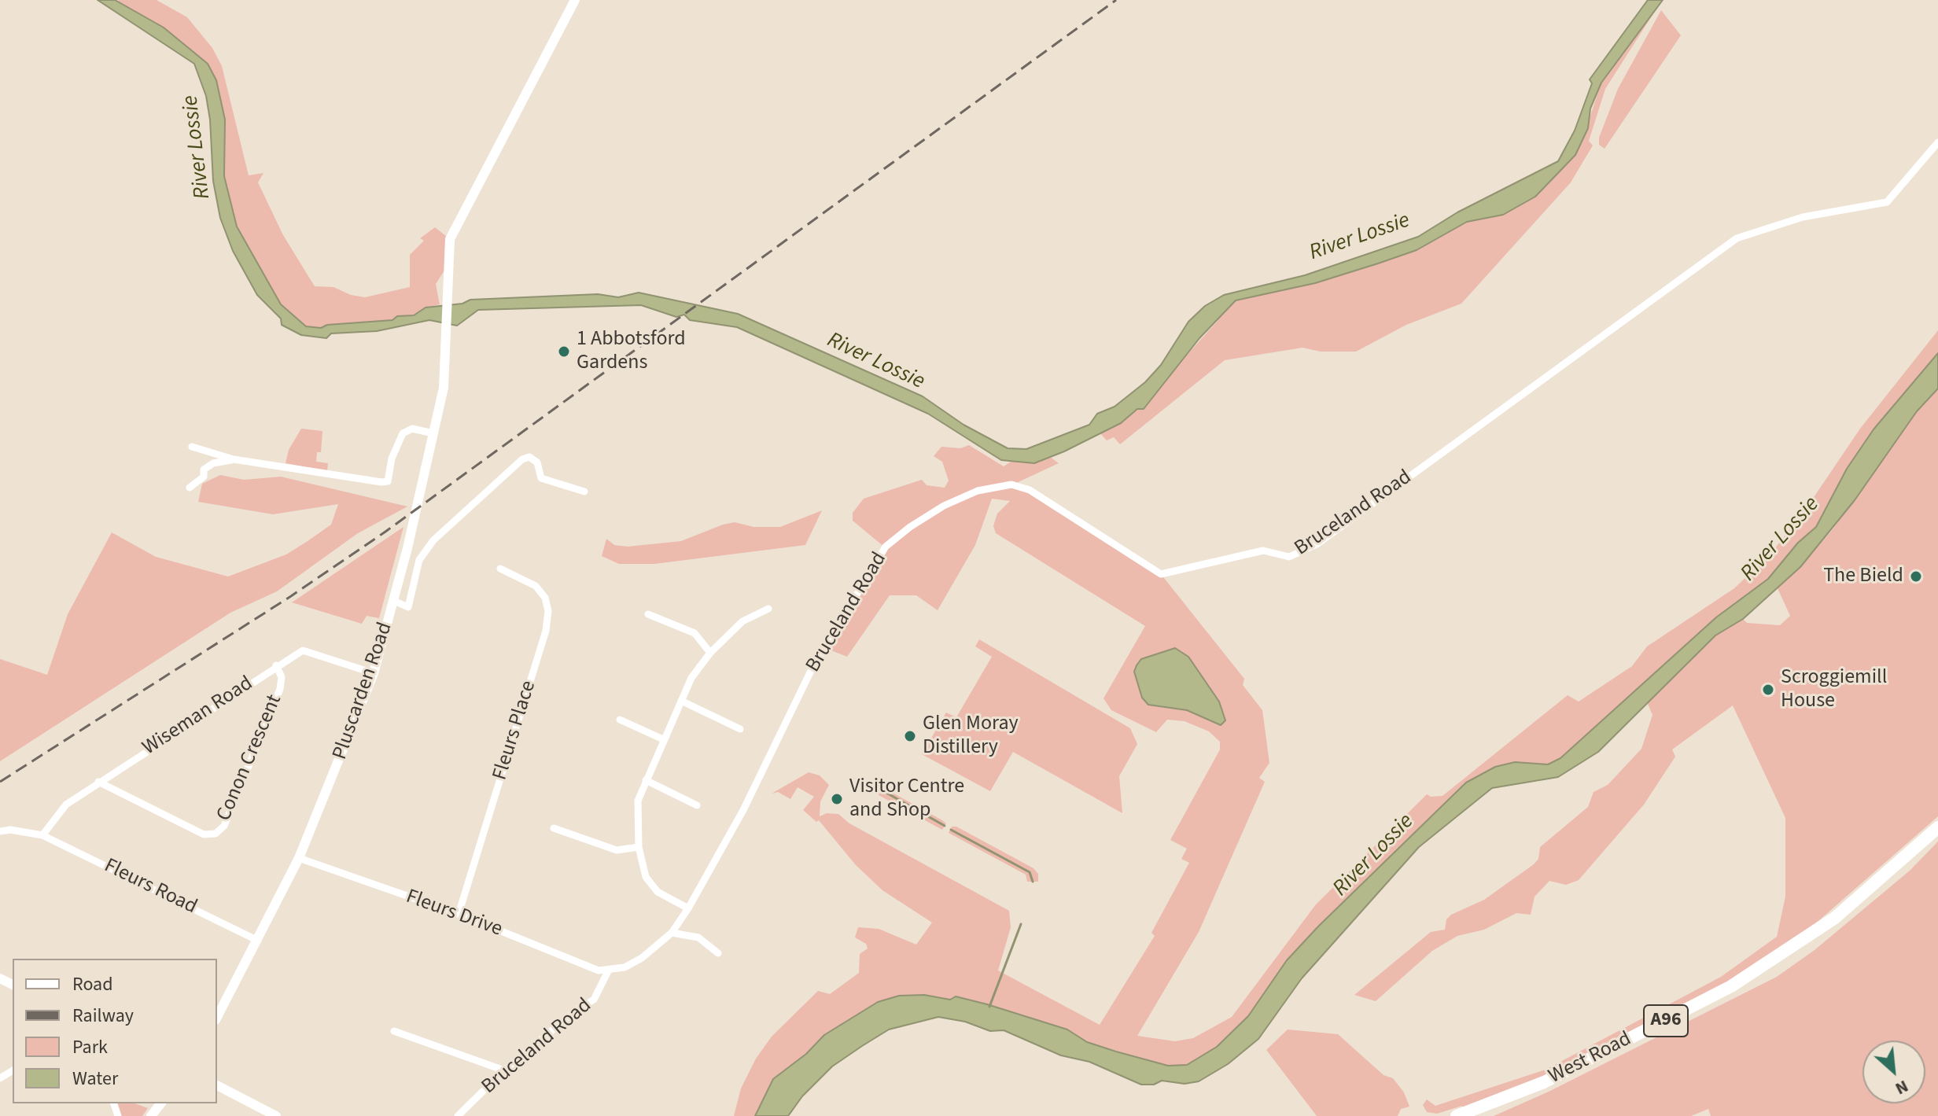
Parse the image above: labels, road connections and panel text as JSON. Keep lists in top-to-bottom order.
{
  "streets": {
    "highway": ["A96", "West Road"],
    "main road": ["Pluscarden Road"],
    "street": [
      "Bruceland Road",
      "Wiseman Road",
      "Fleurs Place",
      "Conon Crescent",
      "Fleurs Road",
      "Fleurs Drive"
    ]
  },
  "crossings": [
    ["Bruceland Road", "Fleurs Drive"],
    ["Pluscarden Road", "Wiseman Road"],
    ["Pluscarden Road", "Fleurs Road"],
    ["Pluscarden Road", "Fleurs Drive"],
    ["Wiseman Road", "Conon Crescent"],
    ["Wiseman Road", "Fleurs Road"],
    ["Fleurs Place", "Fleurs Drive"]
  ],
  "water": ["River Lossie"],
  "places": [
    "1 Abbotsford Gardens",
    "The Bield",
    "Scroggiemill House",
    "Glen Moray Distillery",
    "Visitor Centre and Shop"
  ],
  "legend": [
    "Road",
    "Railway",
    "Park",
    "Water"
  ],
  "north": "bottom right"
}
